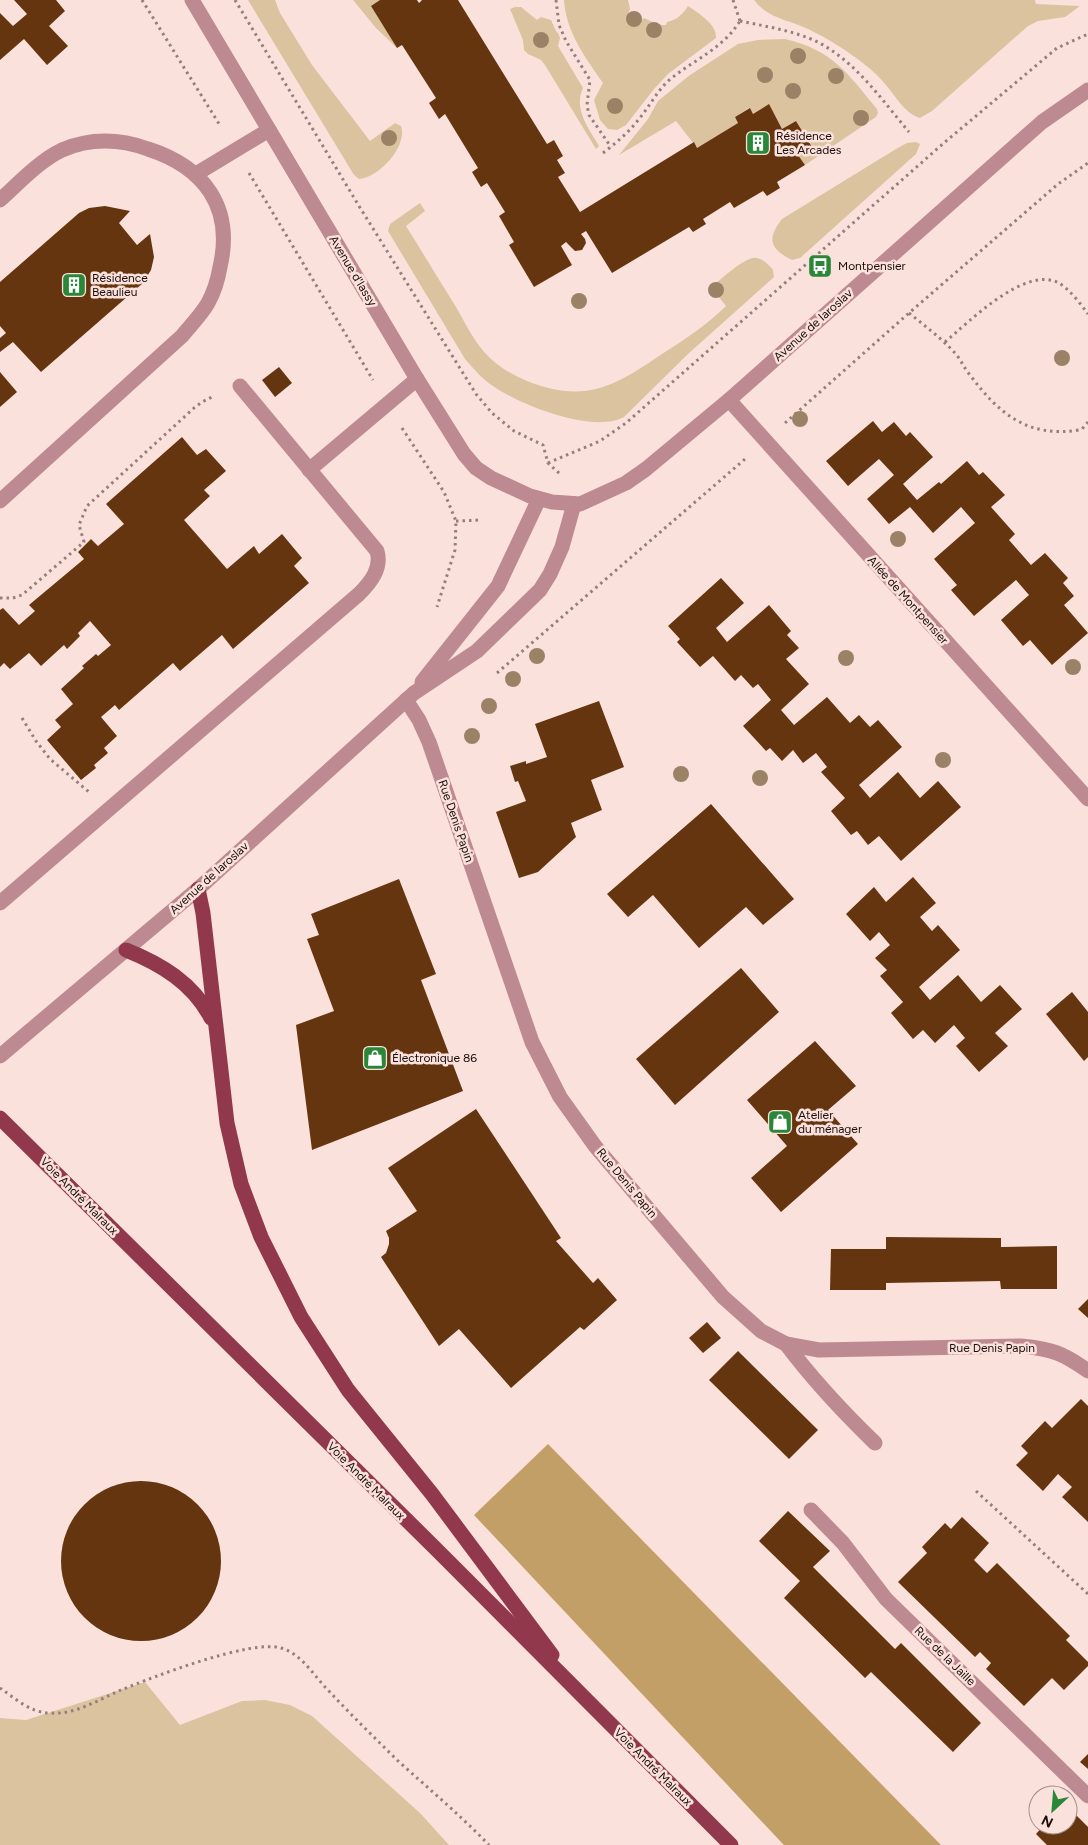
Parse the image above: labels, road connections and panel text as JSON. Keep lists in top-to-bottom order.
{
  "streets": {
    "main road": ["Voie André Malraux"],
    "street": [
      "Avenue d'Iassy",
      "Avenue de Iaroslav",
      "Allée de Montpensier",
      "Rue Denis Papin",
      "Rue de la Jaille"
    ]
  },
  "crossings": [
    ["Avenue d'Iassy", "Avenue de Iaroslav"],
    ["Avenue de Iaroslav", "Allée de Montpensier"],
    ["Avenue de Iaroslav", "Rue Denis Papin"]
  ],
  "places": {
    "building": ["Résidence Les Arcades", "Résidence Beaulieu"],
    "bus stop": ["Montpensier"],
    "shop": ["Électronique 86", "Atelier du ménager"]
  },
  "north": "bottom left"
}
